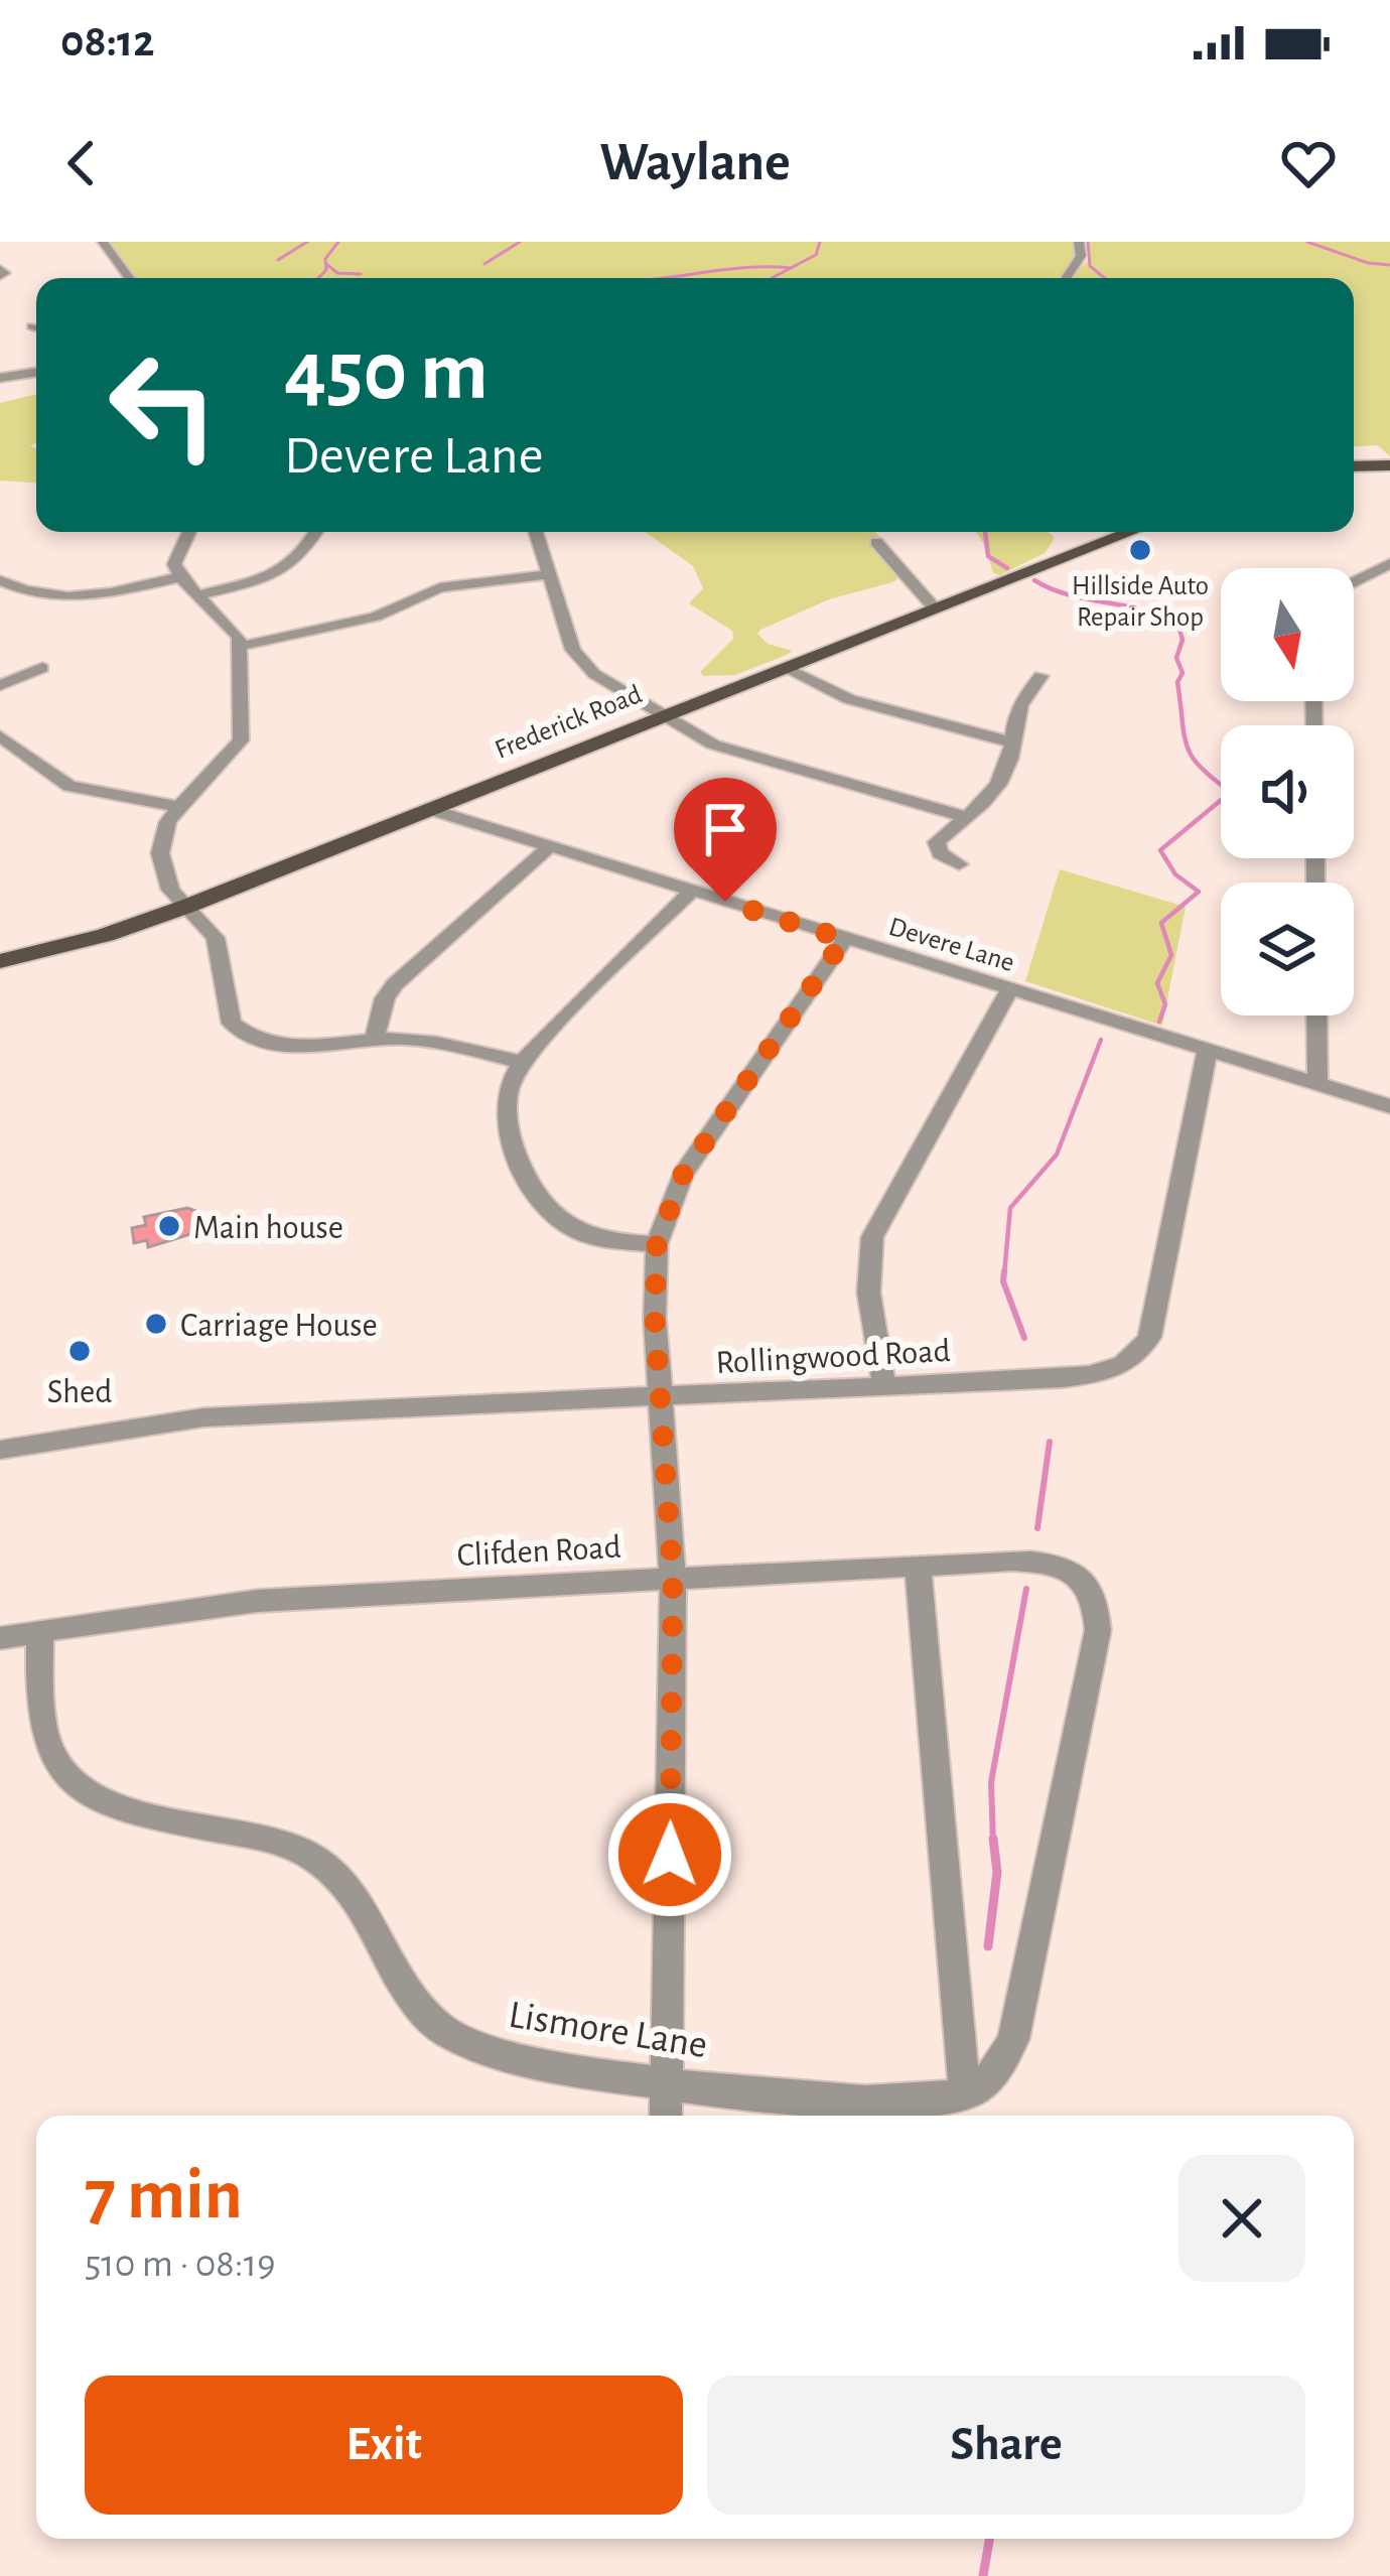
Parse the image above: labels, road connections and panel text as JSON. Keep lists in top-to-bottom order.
{
  "streets": {
    "main road": ["Frederick Road"],
    "street": [
      "Devere Lane",
      "Rollingwood Road",
      "Clifden Road",
      "Lismore Lane"
    ]
  },
  "crossings": [
    ["Frederick Road", "Devere Lane"],
    ["Devere Lane", "Rollingwood Road"],
    ["Clifden Road", "Lismore Lane"]
  ],
  "places": [
    "Hillside Auto Repair Shop",
    "Main house",
    "Carriage House",
    "Shed"
  ],
  "north": "bottom",
  "page": {
    "status": "08:12",
    "header": "Waylane",
    "turn": ["450 m", "Devere Lane"],
    "heading": ["7 min", "510 m · 08:19"],
    "buttons": ["Exit", "Share"]
  }
}
